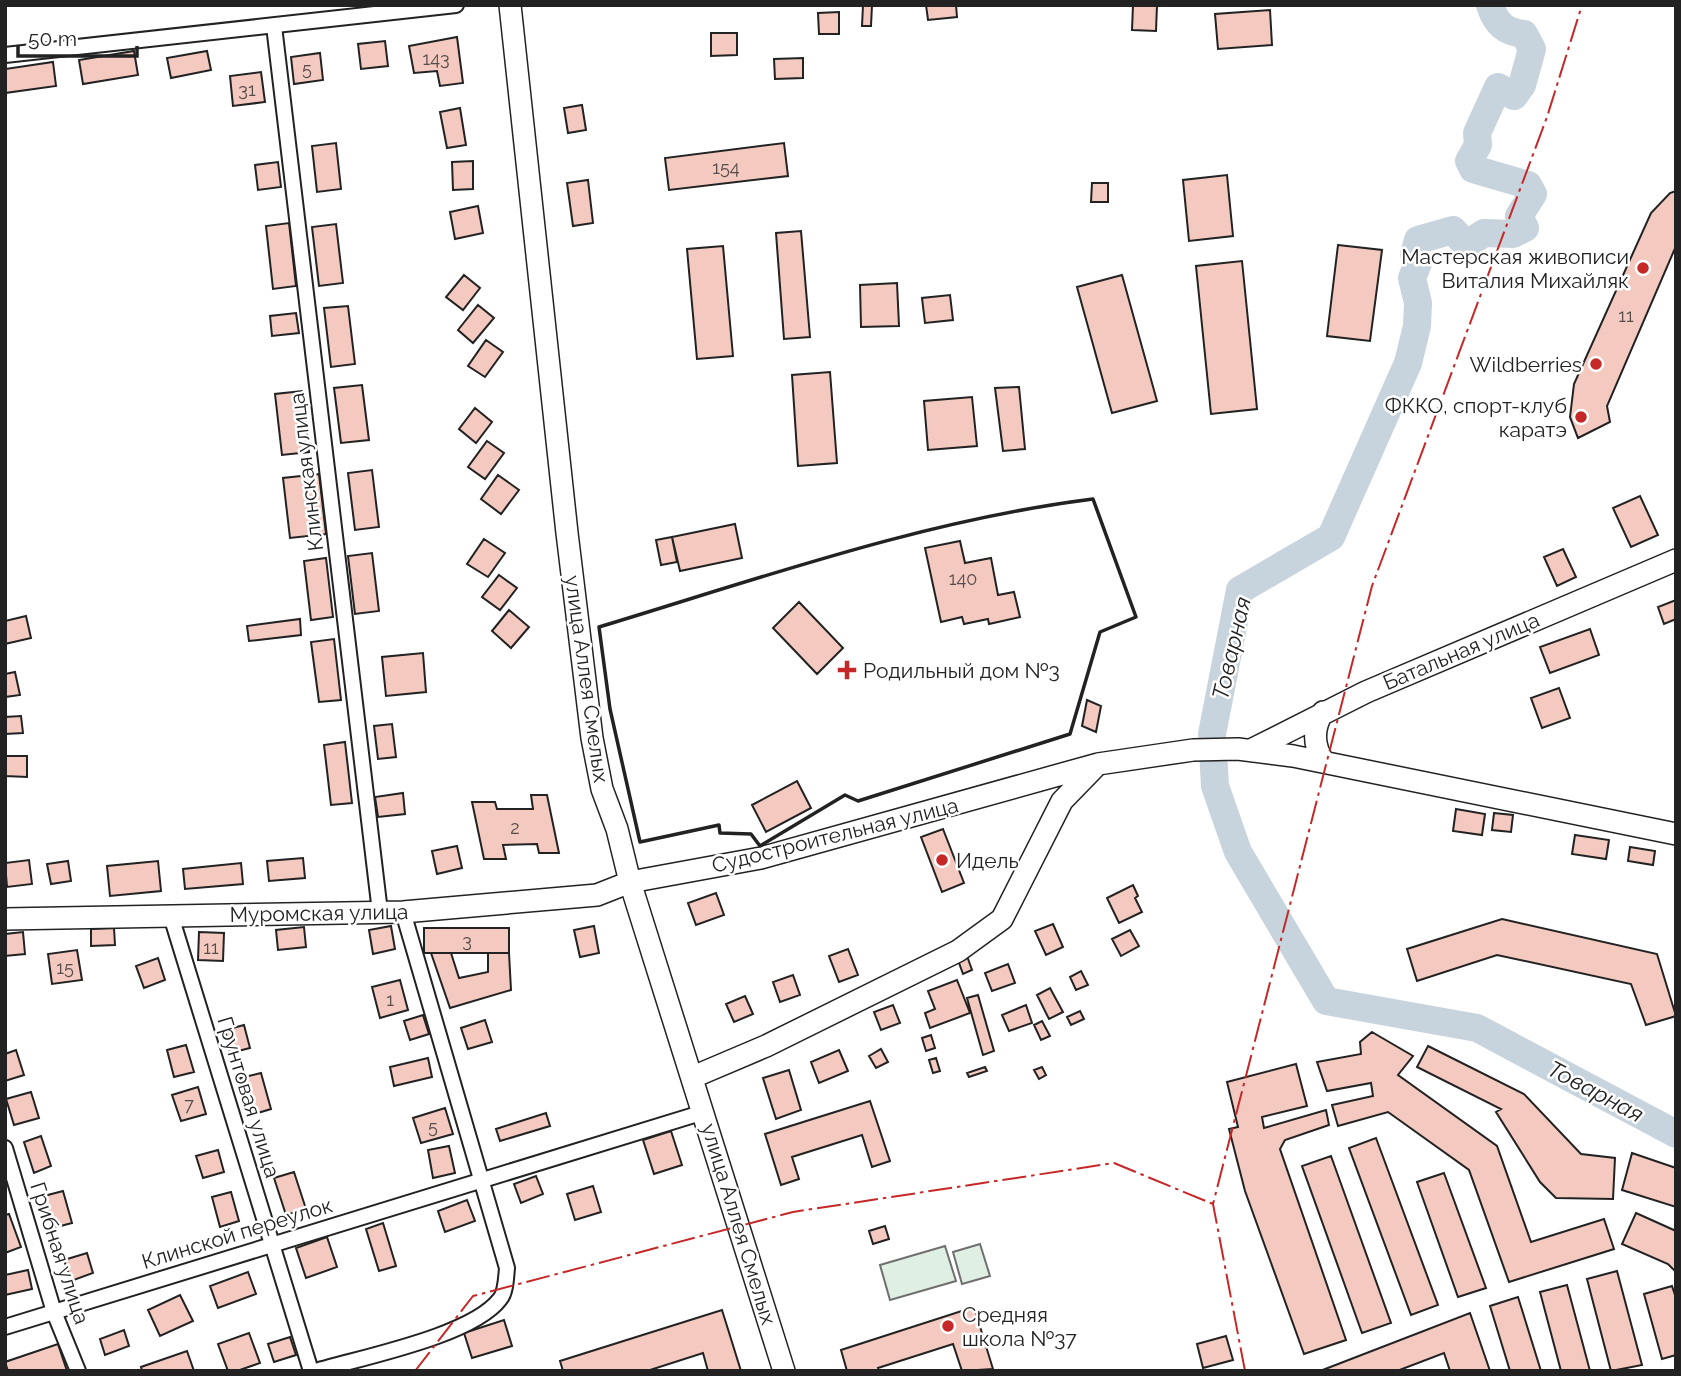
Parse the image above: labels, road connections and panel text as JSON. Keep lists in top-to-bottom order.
{
  "streets": {
    "main road": [
      "Батальная улица",
      "улица Аллея Смелых",
      "Судостроительная улица",
      "Муромская улица"
    ],
    "street": [
      "Клинская улица",
      "Грунтовая улица",
      "Клинской переулок",
      "Грибная улица"
    ]
  },
  "crossings": [
    ["Клинская улица", "Муромская улица"],
    ["Батальная улица", "Судостроительная улица"],
    ["улица Аллея Смелых", "Судостроительная улица"],
    ["улица Аллея Смелых", "Муромская улица"],
    ["улица Аллея Смелых", "Клинской переулок"],
    ["Судостроительная улица", "Муромская улица"],
    ["Муромская улица", "Грунтовая улица"],
    ["Грунтовая улица", "Клинской переулок"],
    ["Клинской переулок", "Грибная улица"]
  ],
  "water": ["Товарная"],
  "places": {
    "other": [
      "Мастерская живописи Виталия Михайляк",
      "Wildberries",
      "ФККО, спорт-клуб каратэ",
      "Идель",
      "Средняя школа №37"
    ],
    "health": ["Родильный дом №3"]
  },
  "house_numbers": [
    "143",
    "5",
    "31",
    "154",
    "11",
    "140",
    "2",
    "3",
    "11",
    "15",
    "1",
    "7",
    "5"
  ],
  "scale_bar": "50 m"
}
